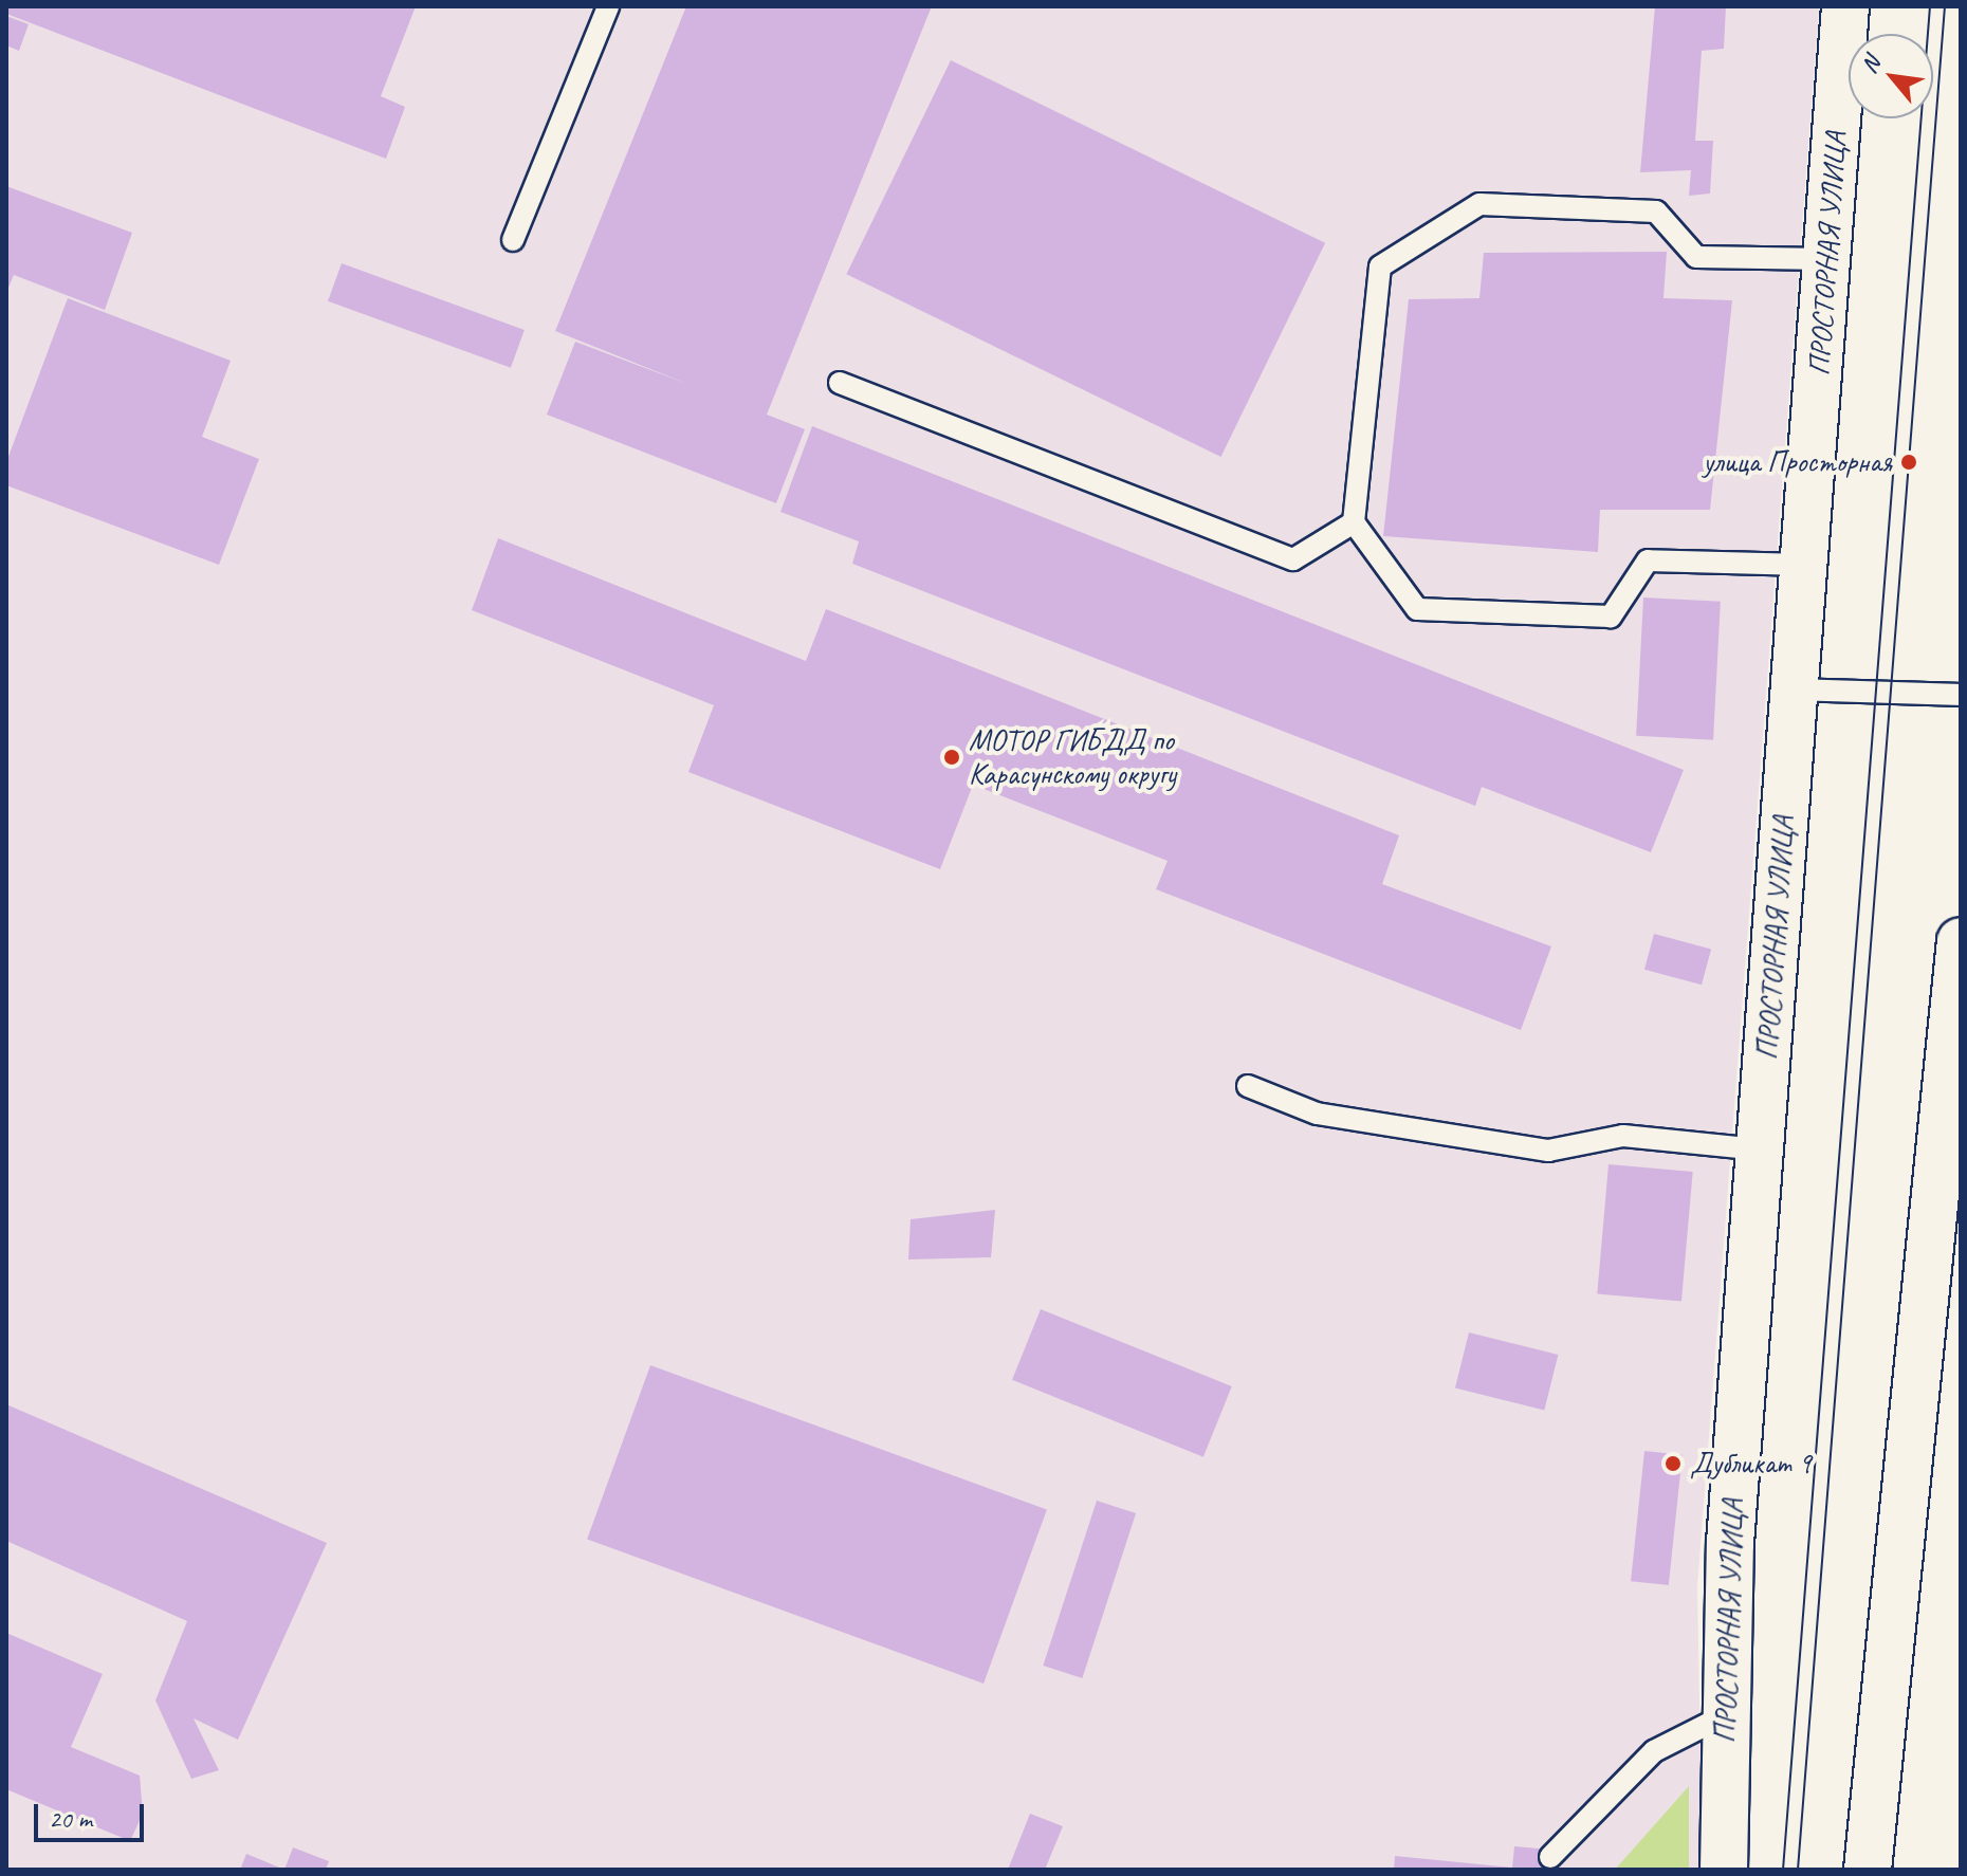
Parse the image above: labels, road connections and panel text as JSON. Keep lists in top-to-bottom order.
{
  "streets": {
    "street": ["ПРОСТОРНАЯ УЛИЦА"]
  },
  "places": ["улица Просторная", "МОТОР ГИБДД по Карасунскому округу", "Дубликат 9"],
  "scale_bar": "20 m",
  "north": "top left"
}
